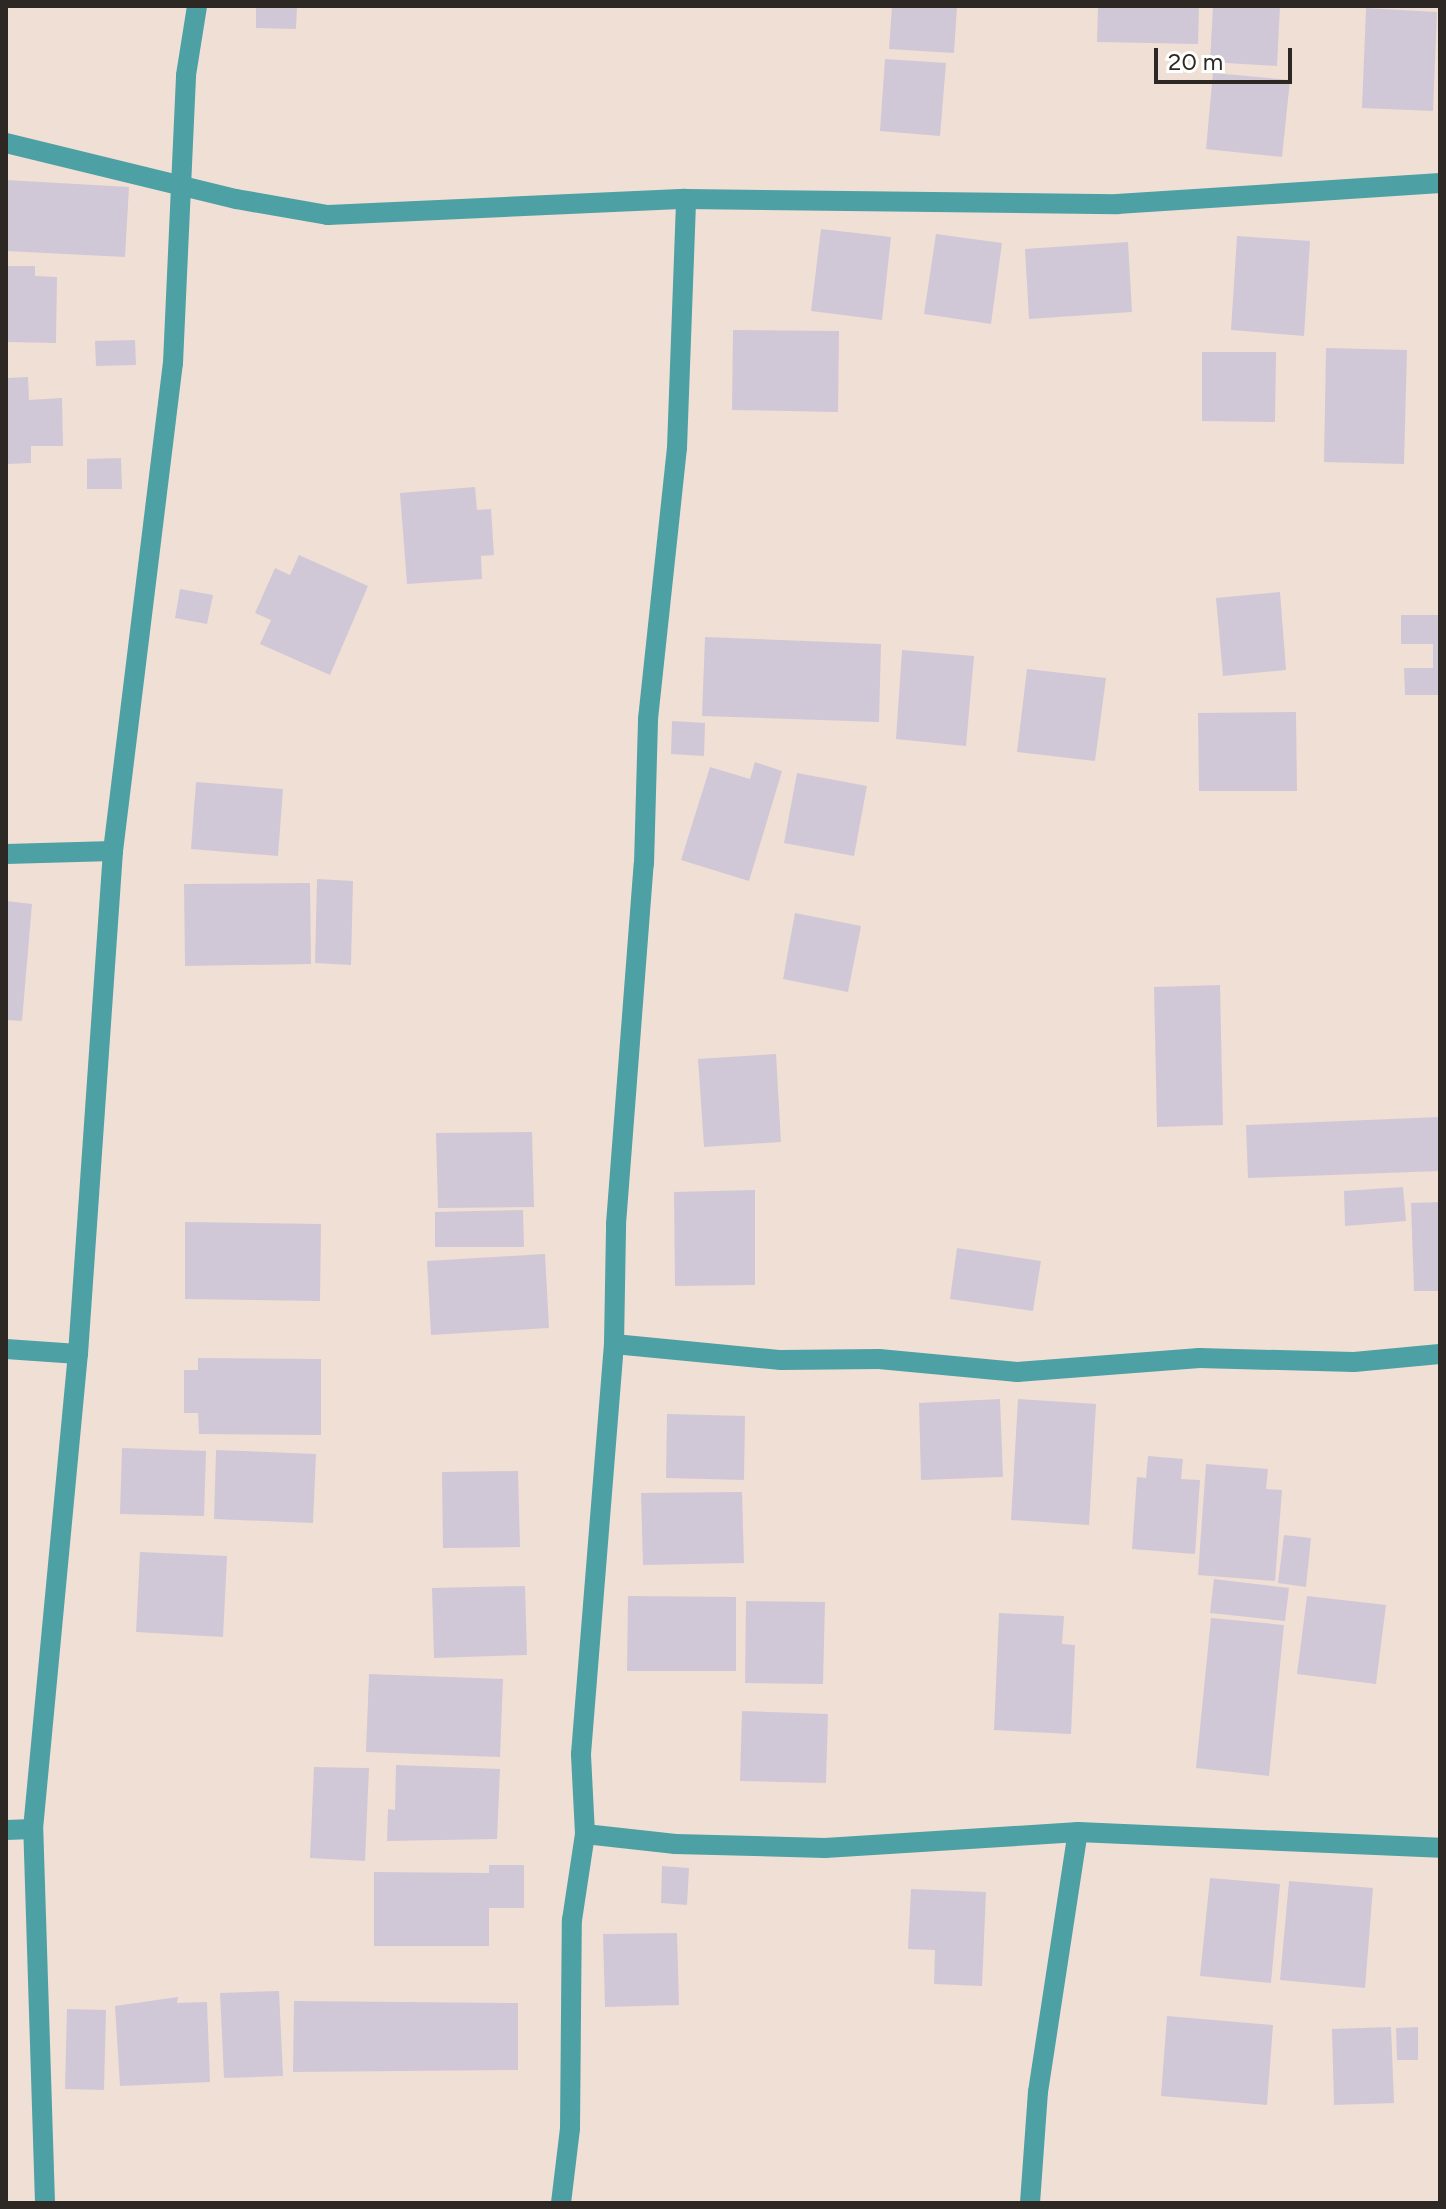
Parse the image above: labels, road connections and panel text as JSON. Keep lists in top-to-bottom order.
{
  "scale_bar": "20 m"
}
